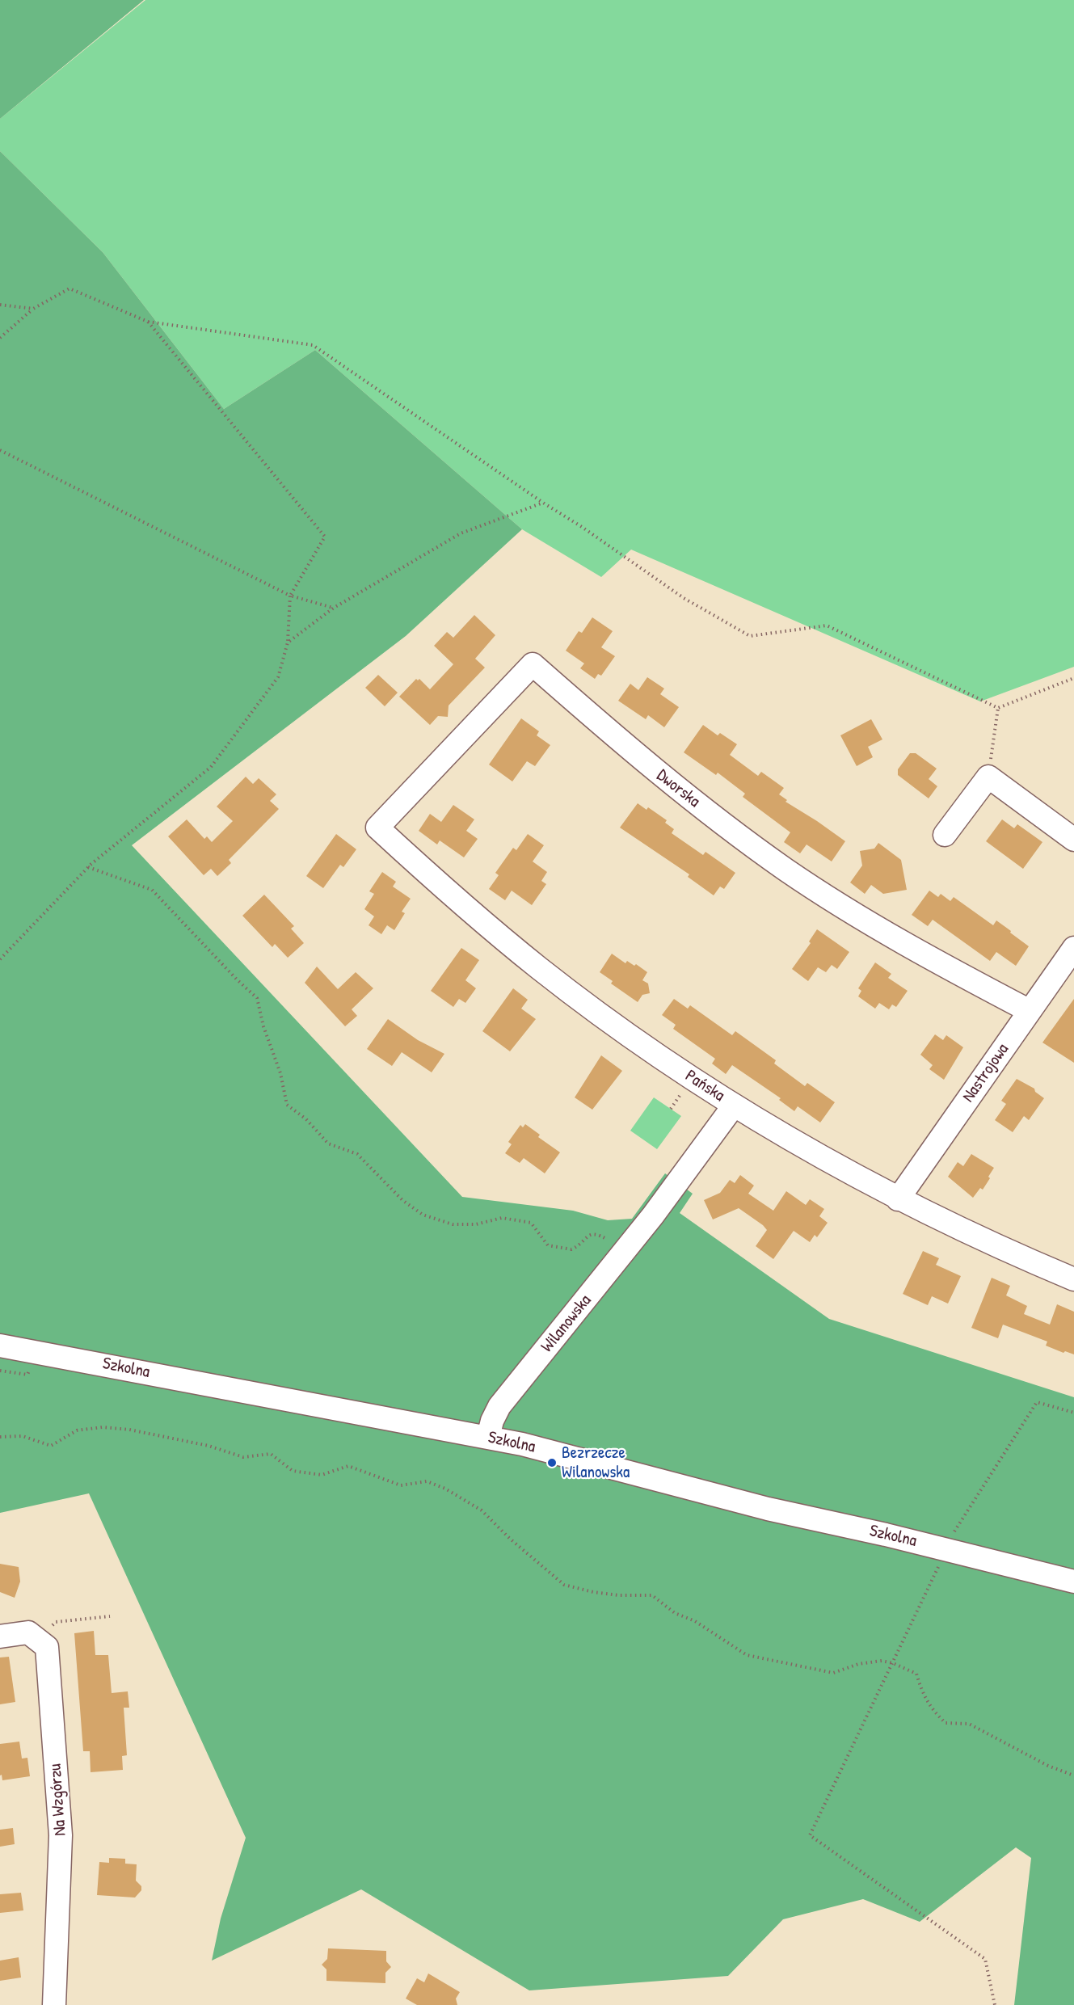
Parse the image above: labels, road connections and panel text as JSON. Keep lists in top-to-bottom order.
{
  "streets": {
    "street": [
      "Dworska",
      "Nastrojowa",
      "Pańska",
      "Wilanowska",
      "Szkolna",
      "Na Wzgórzu"
    ]
  },
  "crossings": [
    ["Dworska", "Nastrojowa"],
    ["Dworska", "Pańska"],
    ["Nastrojowa", "Pańska"],
    ["Pańska", "Wilanowska"],
    ["Wilanowska", "Szkolna"]
  ],
  "places": ["Bezrzecze Wilanowska"]
}
